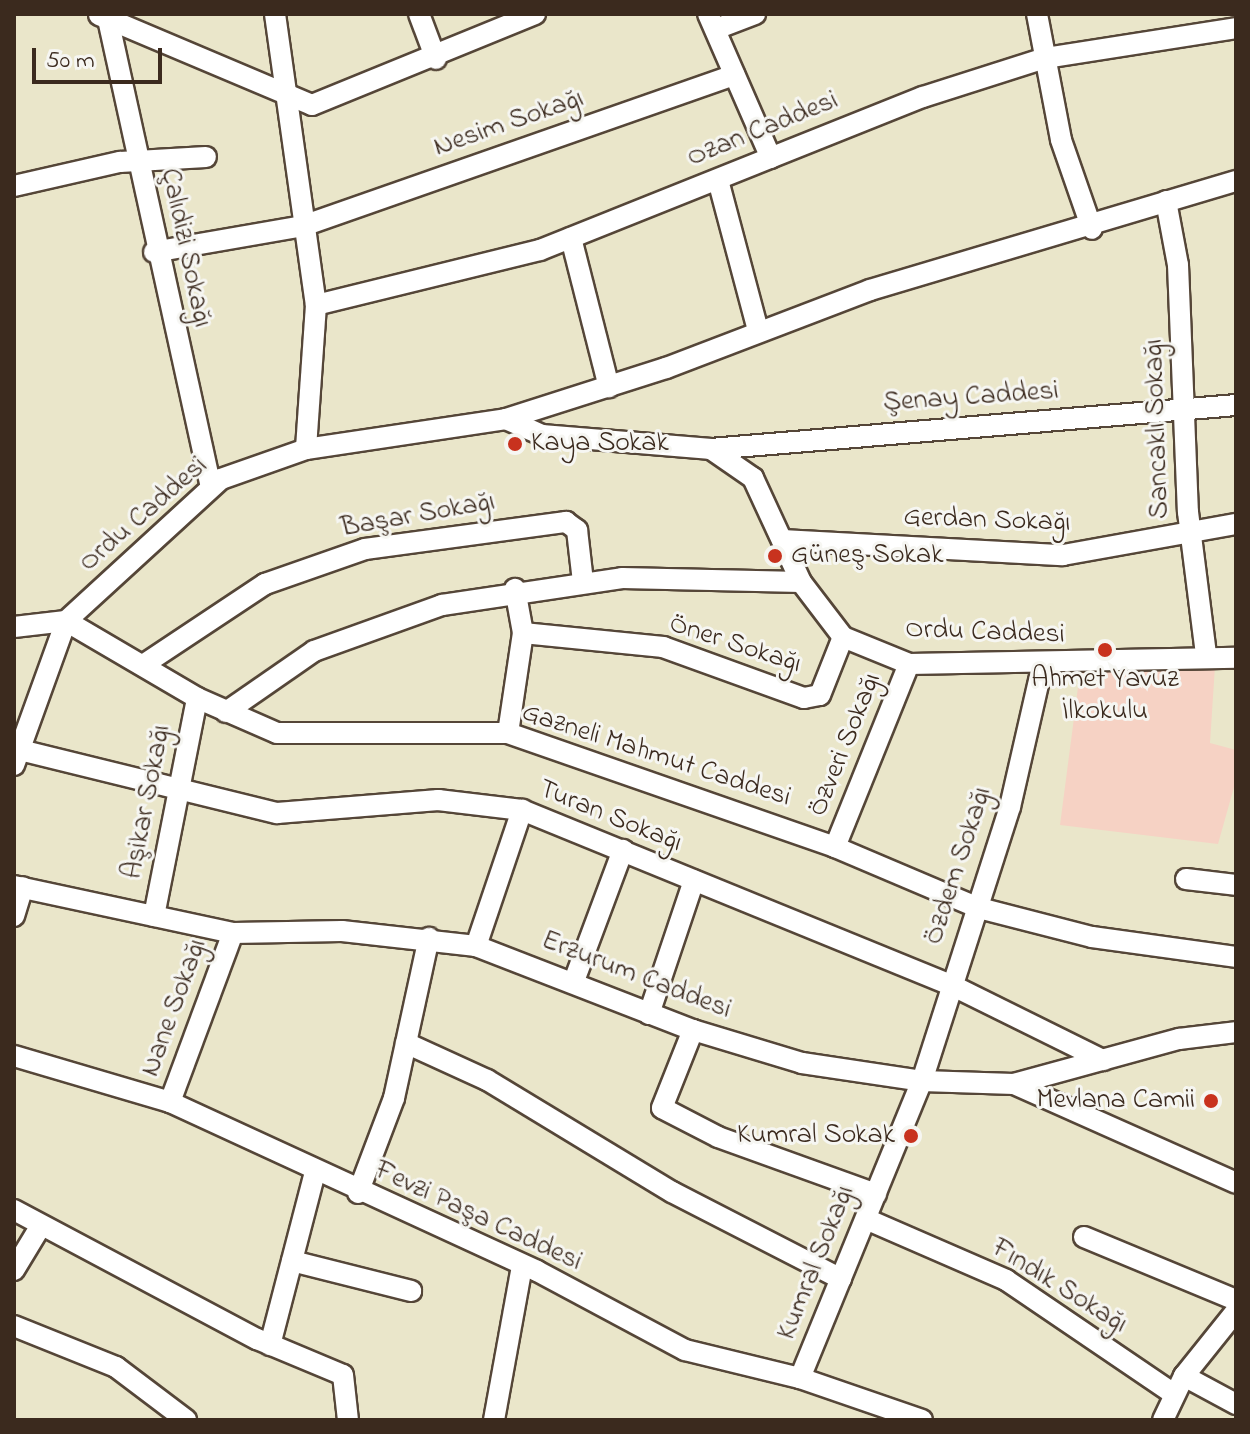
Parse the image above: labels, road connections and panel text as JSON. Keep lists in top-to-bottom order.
{
  "streets": {
    "street": [
      "Nesim Sokağı",
      "Ozan Caddesi",
      "Çalıdizi Sokağı",
      "Şenay Caddesi",
      "Sancaklı Sokağı",
      "Ordu Caddesi",
      "Başar Sokağı",
      "Gerdan Sokağı",
      "Öner Sokağı",
      "Özveri Sokağı",
      "Gazneli Mahmut Caddesi",
      "Aşikar Sokağı",
      "Turan Sokağı",
      "Özdem Sokağı",
      "Erzurum Caddesi",
      "Nane Sokağı",
      "Fevzi Paşa Caddesi",
      "Kumral Sokağı",
      "Fındık Sokağı"
    ]
  },
  "crossings": [
    ["Nesim Sokağı", "Çalıdizi Sokağı"],
    ["Çalıdizi Sokağı", "Ordu Caddesi"],
    ["Şenay Caddesi", "Sancaklı Sokağı"],
    ["Sancaklı Sokağı", "Ordu Caddesi"],
    ["Sancaklı Sokağı", "Gerdan Sokağı"],
    ["Ordu Caddesi", "Öner Sokağı"],
    ["Ordu Caddesi", "Özveri Sokağı"],
    ["Ordu Caddesi", "Gazneli Mahmut Caddesi"],
    ["Ordu Caddesi", "Özdem Sokağı"],
    ["Başar Sokağı", "Gazneli Mahmut Caddesi"],
    ["Özveri Sokağı", "Gazneli Mahmut Caddesi"],
    ["Gazneli Mahmut Caddesi", "Aşikar Sokağı"],
    ["Gazneli Mahmut Caddesi", "Özdem Sokağı"],
    ["Aşikar Sokağı", "Turan Sokağı"],
    ["Aşikar Sokağı", "Erzurum Caddesi"],
    ["Turan Sokağı", "Özdem Sokağı"],
    ["Turan Sokağı", "Erzurum Caddesi"],
    ["Özdem Sokağı", "Erzurum Caddesi"],
    ["Özdem Sokağı", "Kumral Sokağı"],
    ["Erzurum Caddesi", "Nane Sokağı"],
    ["Erzurum Caddesi", "Kumral Sokağı"],
    ["Nane Sokağı", "Fevzi Paşa Caddesi"],
    ["Fevzi Paşa Caddesi", "Kumral Sokağı"],
    ["Kumral Sokağı", "Fındık Sokağı"]
  ],
  "places": [
    "Kaya Sokak",
    "Güneş Sokak",
    "Ahmet Yavuz İlkokulu",
    "Mevlana Camii",
    "Kumral Sokak"
  ],
  "scale_bar": "50 m"
}
